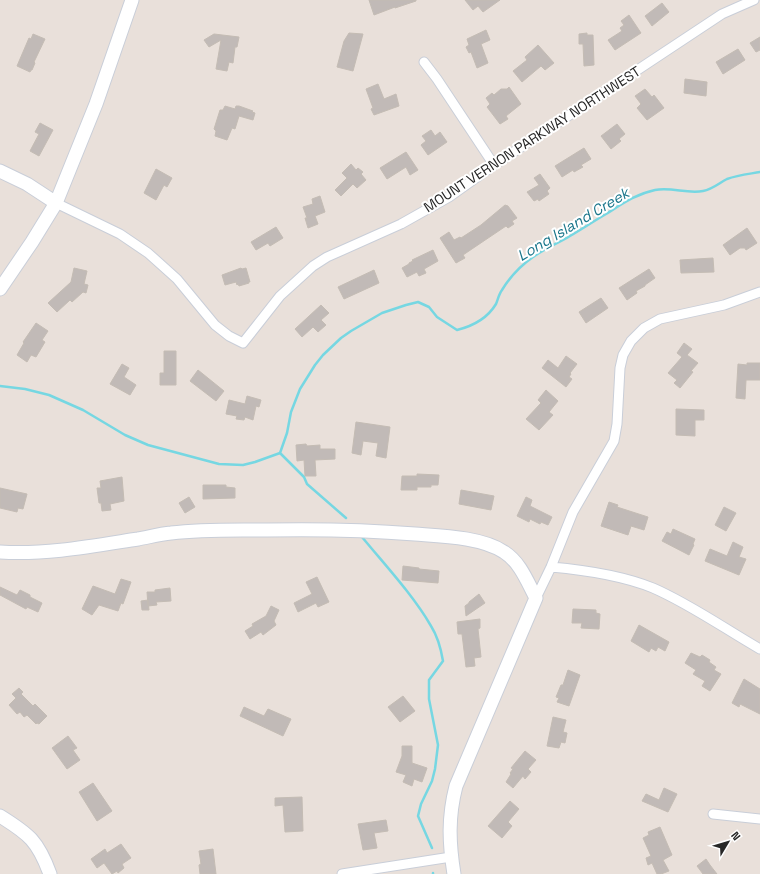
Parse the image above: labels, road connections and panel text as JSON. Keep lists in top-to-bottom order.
{
  "streets": {
    "street": ["MOUNT VERNON PARKWAY NORTHWEST"]
  },
  "water": ["Long Island Creek"],
  "north": "top right"
}
